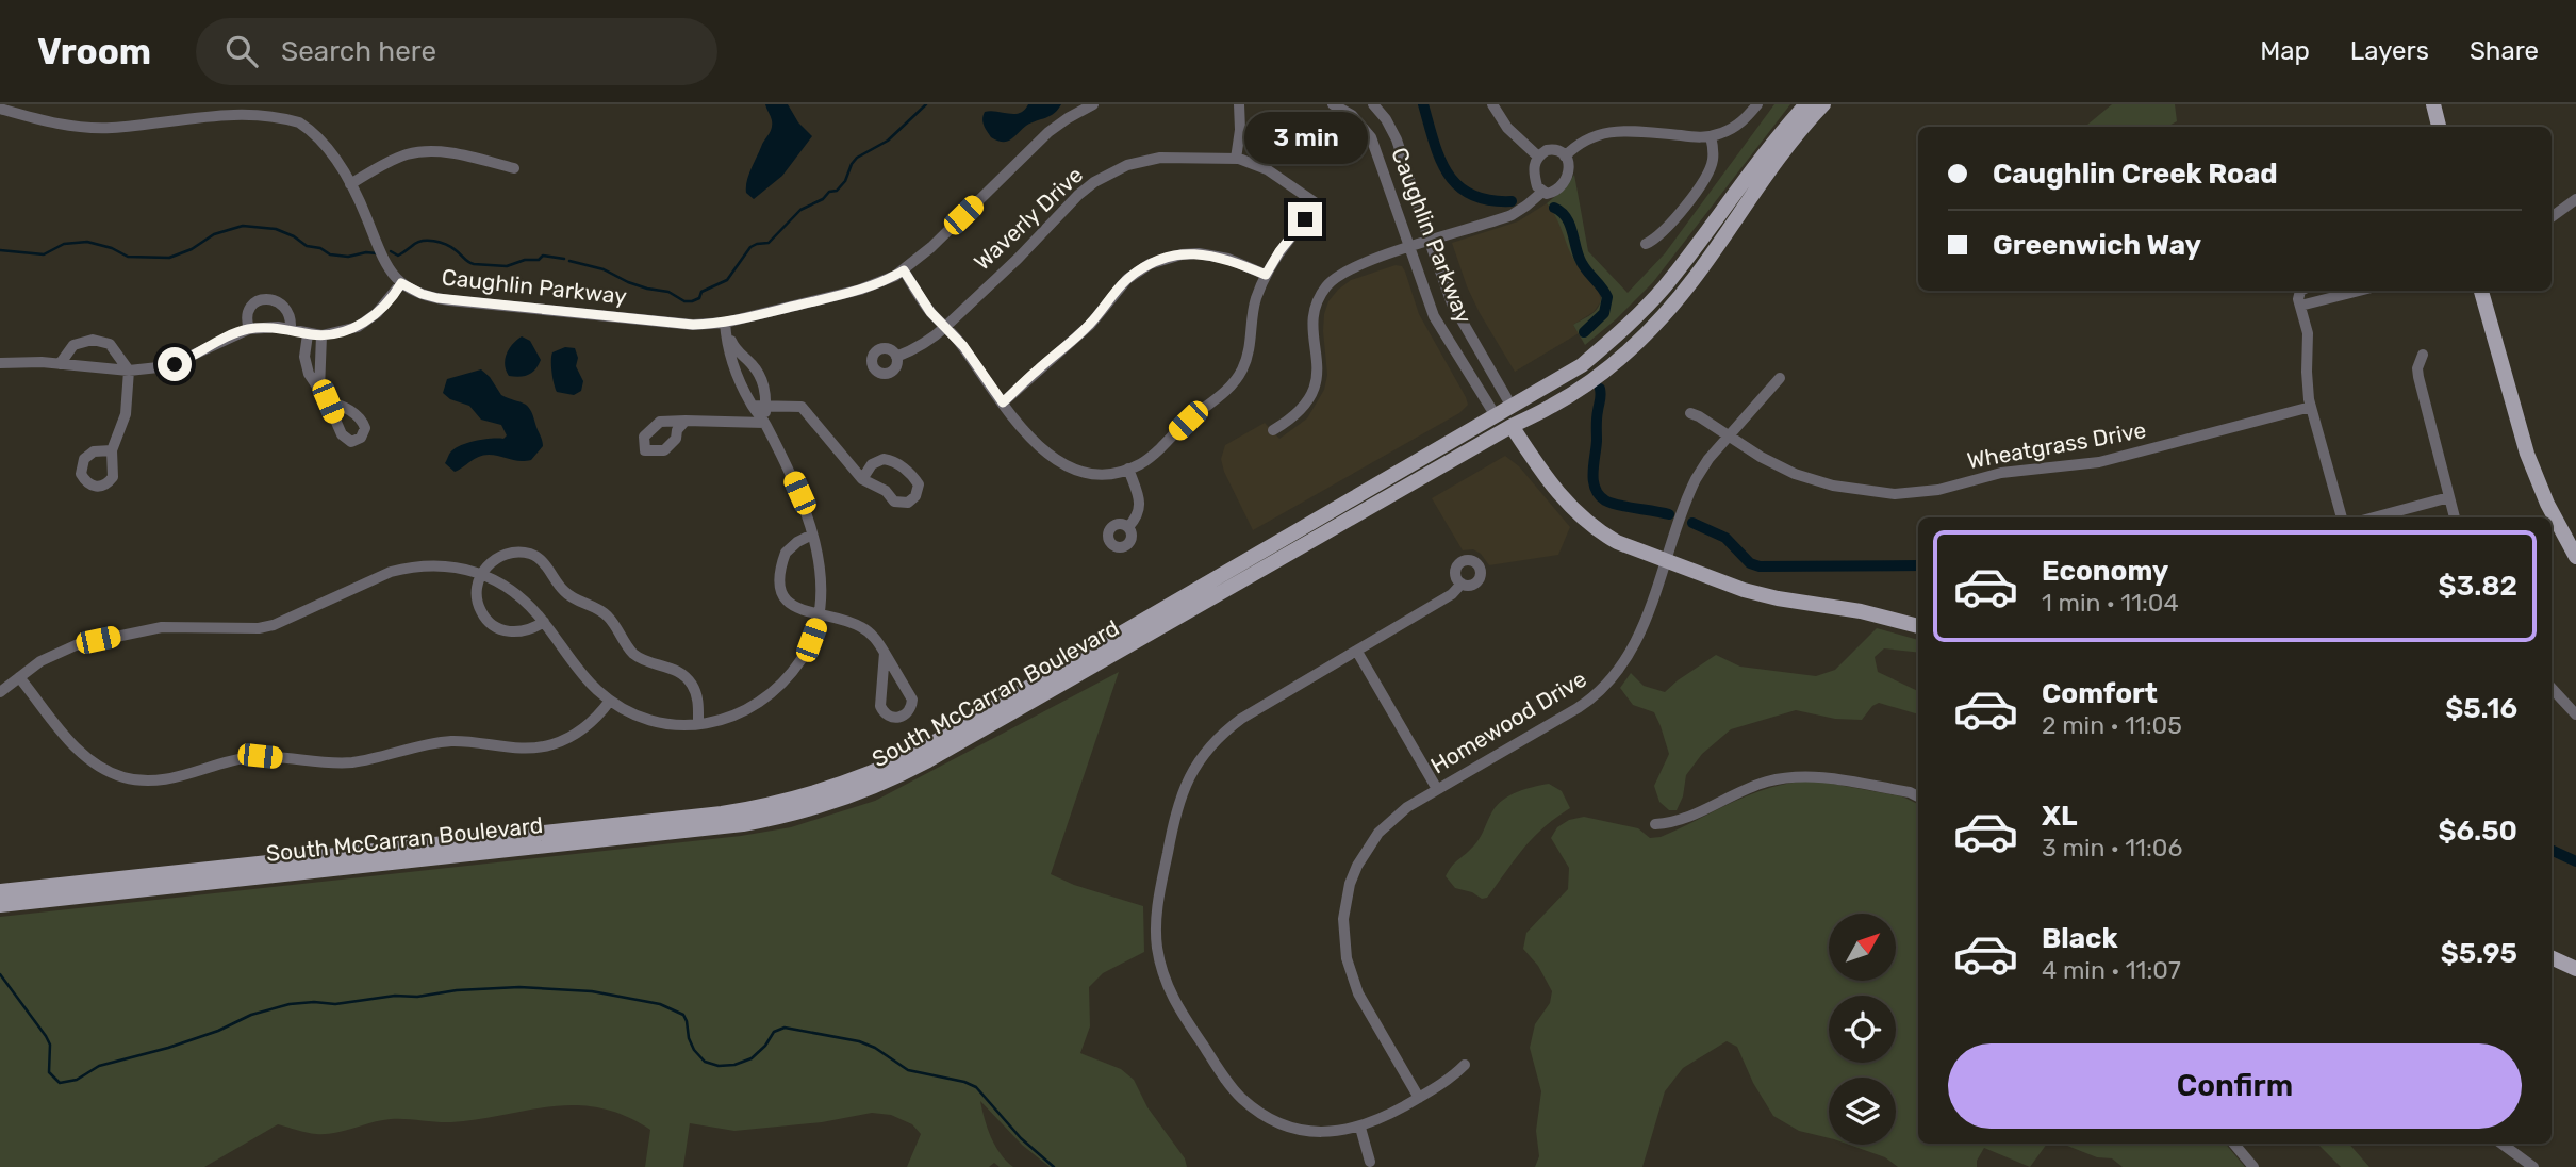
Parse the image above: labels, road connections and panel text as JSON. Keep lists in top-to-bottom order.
{
  "streets": {
    "main road": ["Caughlin Parkway", "South McCarran Boulevard"],
    "street": ["Waverly Drive", "Wheatgrass Drive", "Homewood Drive"]
  },
  "crossings": [
    ["Caughlin Parkway", "South McCarran Boulevard"],
    ["Wheatgrass Drive", "Homewood Drive"]
  ],
  "north": "top right",
  "page": {
    "header": "Vroom",
    "search": "Search here",
    "nav": ["Map", "Layers", "Share"],
    "bubble": "3 min",
    "banner": ["Caughlin Creek Road", "Greenwich Way"],
    "list": [
      {
        "name": "Economy",
        "note": "1 min · 11:04",
        "value": "$3.82"
      },
      {
        "name": "Comfort",
        "note": "2 min · 11:05",
        "value": "$5.16"
      },
      {
        "name": "XL",
        "note": "3 min · 11:06",
        "value": "$6.50"
      },
      {
        "name": "Black",
        "note": "4 min · 11:07",
        "value": "$5.95"
      }
    ],
    "buttons": "Confirm"
  }
}
